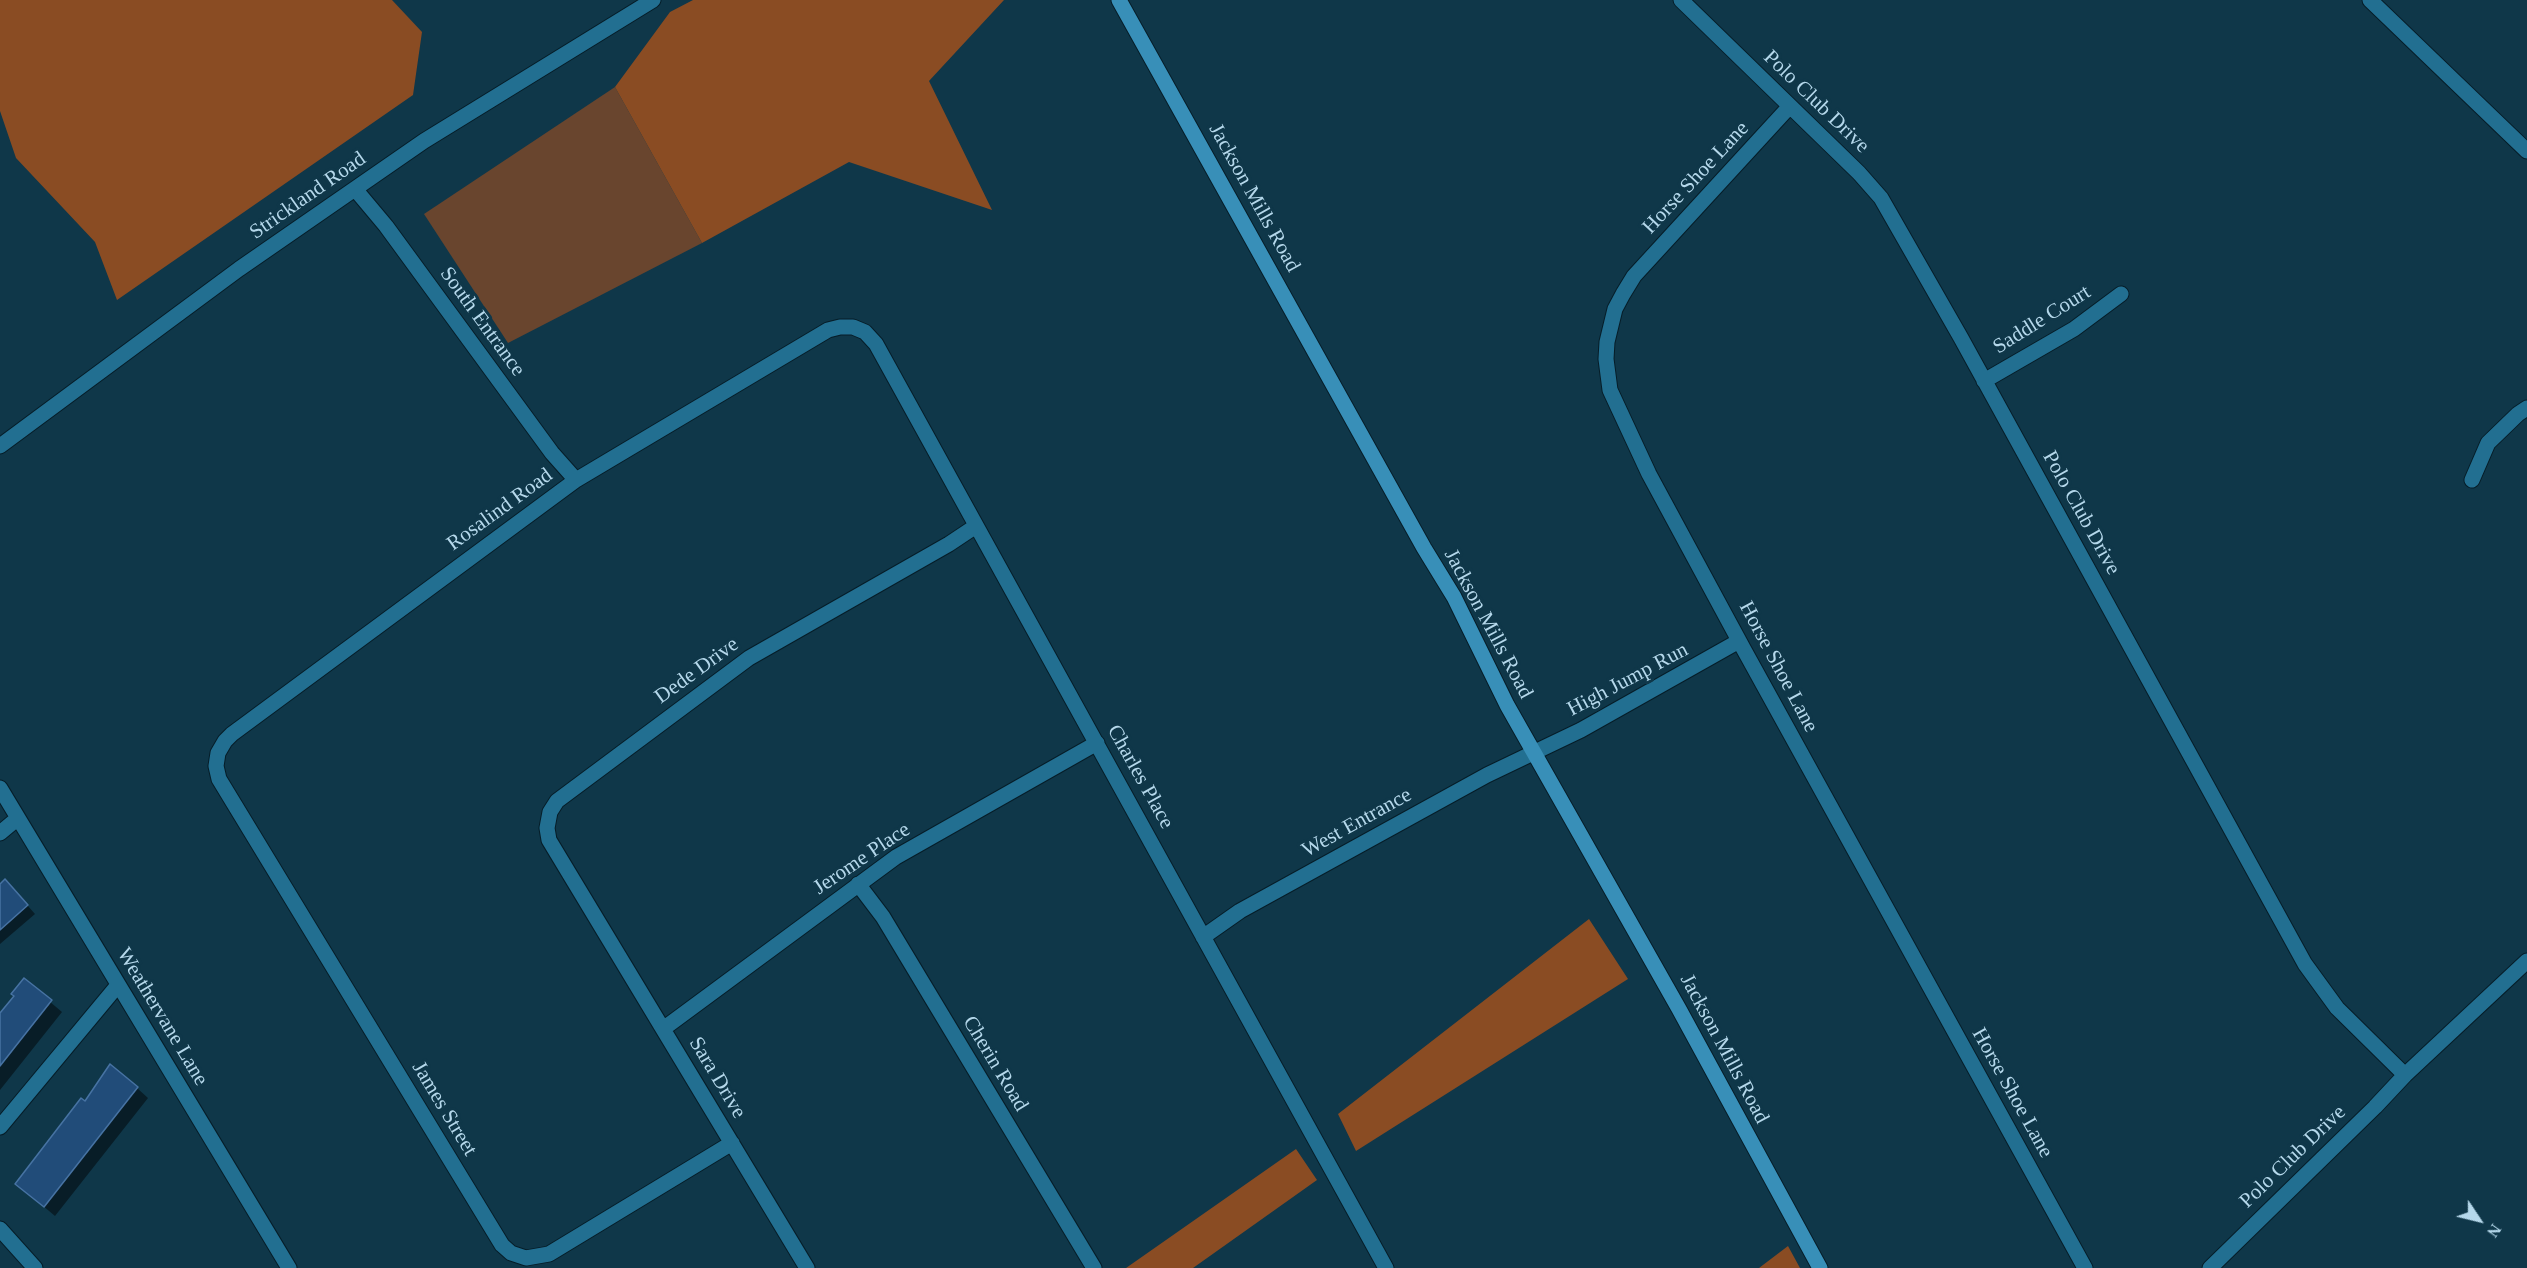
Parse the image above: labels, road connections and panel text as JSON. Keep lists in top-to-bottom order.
{
  "streets": {
    "main road": ["Jackson Mills Road"],
    "street": [
      "Polo Club Drive",
      "Horse Shoe Lane",
      "Strickland Road",
      "Saddle Court",
      "South Entrance",
      "Rosalind Road",
      "Dede Drive",
      "High Jump Run",
      "Charles Place",
      "West Entrance",
      "Jerome Place",
      "Weathervane Lane",
      "Cherin Road",
      "Sara Drive",
      "James Street"
    ]
  },
  "crossings": [
    ["Polo Club Drive", "Horse Shoe Lane"],
    ["Polo Club Drive", "Saddle Court"],
    ["Horse Shoe Lane", "High Jump Run"],
    ["Strickland Road", "South Entrance"],
    ["Jackson Mills Road", "High Jump Run"],
    ["Jackson Mills Road", "West Entrance"],
    ["South Entrance", "Rosalind Road"],
    ["Rosalind Road", "Charles Place"],
    ["Rosalind Road", "James Street"],
    ["Dede Drive", "Charles Place"],
    ["Dede Drive", "Sara Drive"],
    ["High Jump Run", "West Entrance"],
    ["Charles Place", "West Entrance"],
    ["Charles Place", "Jerome Place"],
    ["Jerome Place", "Cherin Road"],
    ["Jerome Place", "Sara Drive"],
    ["Sara Drive", "James Street"]
  ],
  "north": "bottom right"
}
